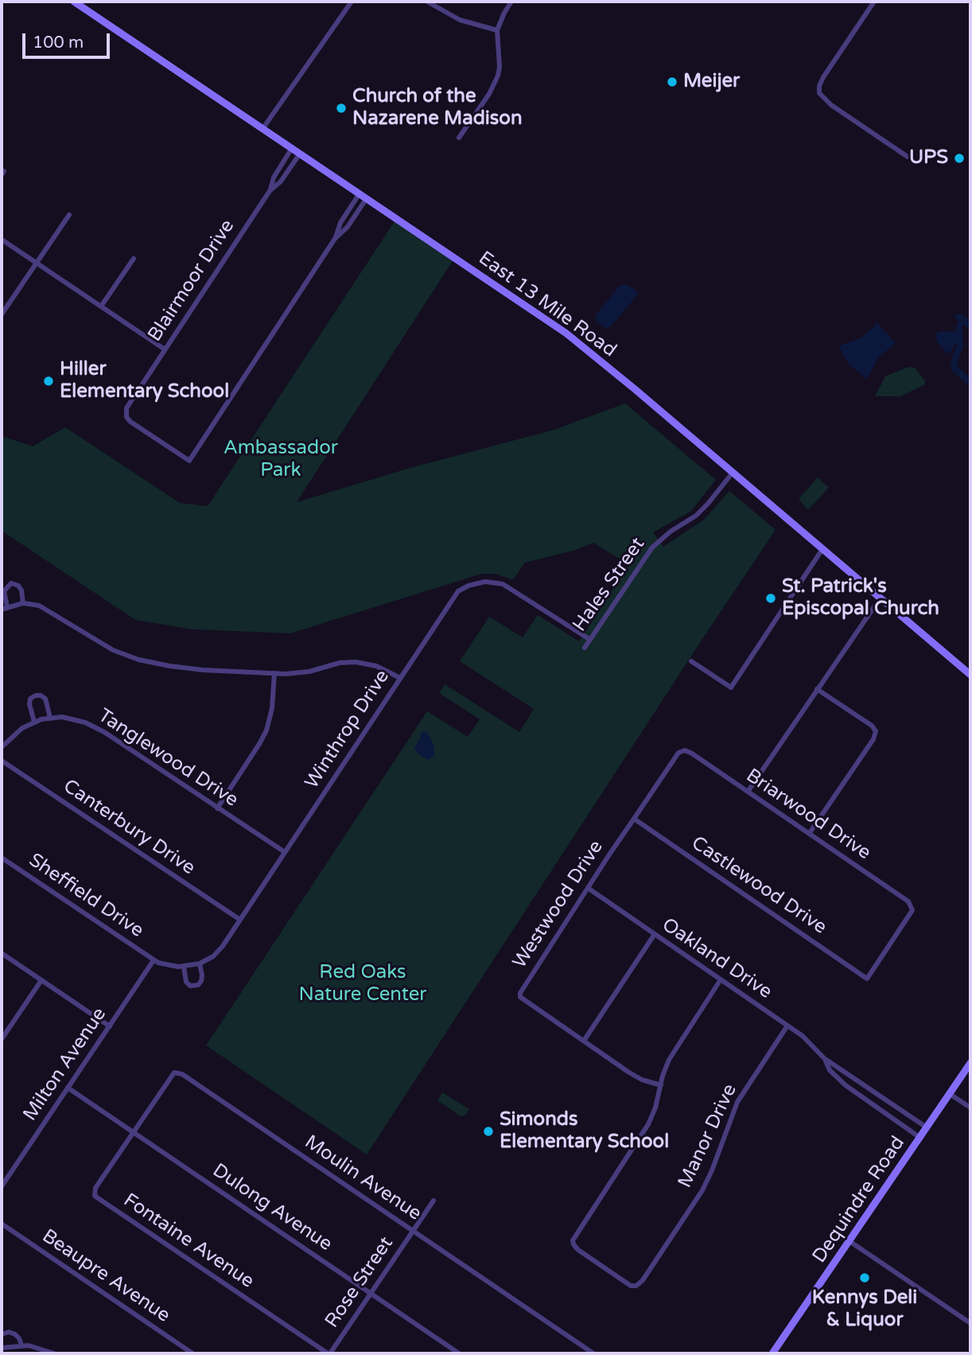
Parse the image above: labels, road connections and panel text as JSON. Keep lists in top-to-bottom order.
{
  "streets": {
    "main road": ["East 13 Mile Road", "Dequindre Road"],
    "street": [
      "Blairmoor Drive",
      "Hales Street",
      "Winthrop Drive",
      "Tanglewood Drive",
      "Briarwood Drive",
      "Canterbury Drive",
      "Castlewood Drive",
      "Sheffield Drive",
      "Westwood Drive",
      "Oakland Drive",
      "Milton Avenue",
      "Manor Drive",
      "Moulin Avenue",
      "Dulong Avenue",
      "Fontaine Avenue",
      "Beaupre Avenue",
      "Rose Street"
    ]
  },
  "crossings": [
    ["Blairmoor Drive", "East 13 Mile Road"],
    ["East 13 Mile Road", "Hales Street"],
    ["Hales Street", "Winthrop Drive"],
    ["Winthrop Drive", "Tanglewood Drive"],
    ["Winthrop Drive", "Canterbury Drive"],
    ["Briarwood Drive", "Castlewood Drive"],
    ["Briarwood Drive", "Westwood Drive"],
    ["Castlewood Drive", "Westwood Drive"],
    ["Sheffield Drive", "Milton Avenue"],
    ["Westwood Drive", "Oakland Drive"],
    ["Westwood Drive", "Manor Drive"],
    ["Oakland Drive", "Manor Drive"],
    ["Oakland Drive", "Dequindre Road"],
    ["Milton Avenue", "Dulong Avenue"],
    ["Moulin Avenue", "Dulong Avenue"],
    ["Moulin Avenue", "Fontaine Avenue"],
    ["Moulin Avenue", "Rose Street"],
    ["Dulong Avenue", "Fontaine Avenue"],
    ["Dulong Avenue", "Rose Street"],
    ["Fontaine Avenue", "Rose Street"]
  ],
  "parks": ["Ambassador Park", "Red Oaks Nature Center"],
  "places": [
    "Meijer",
    "Church of the Nazarene Madison",
    "UPS",
    "Hiller Elementary School",
    "St. Patrick's Episcopal Church",
    "Simonds Elementary School",
    "Kennys Deli & Liquor"
  ],
  "scale_bar": "100 m"
}
